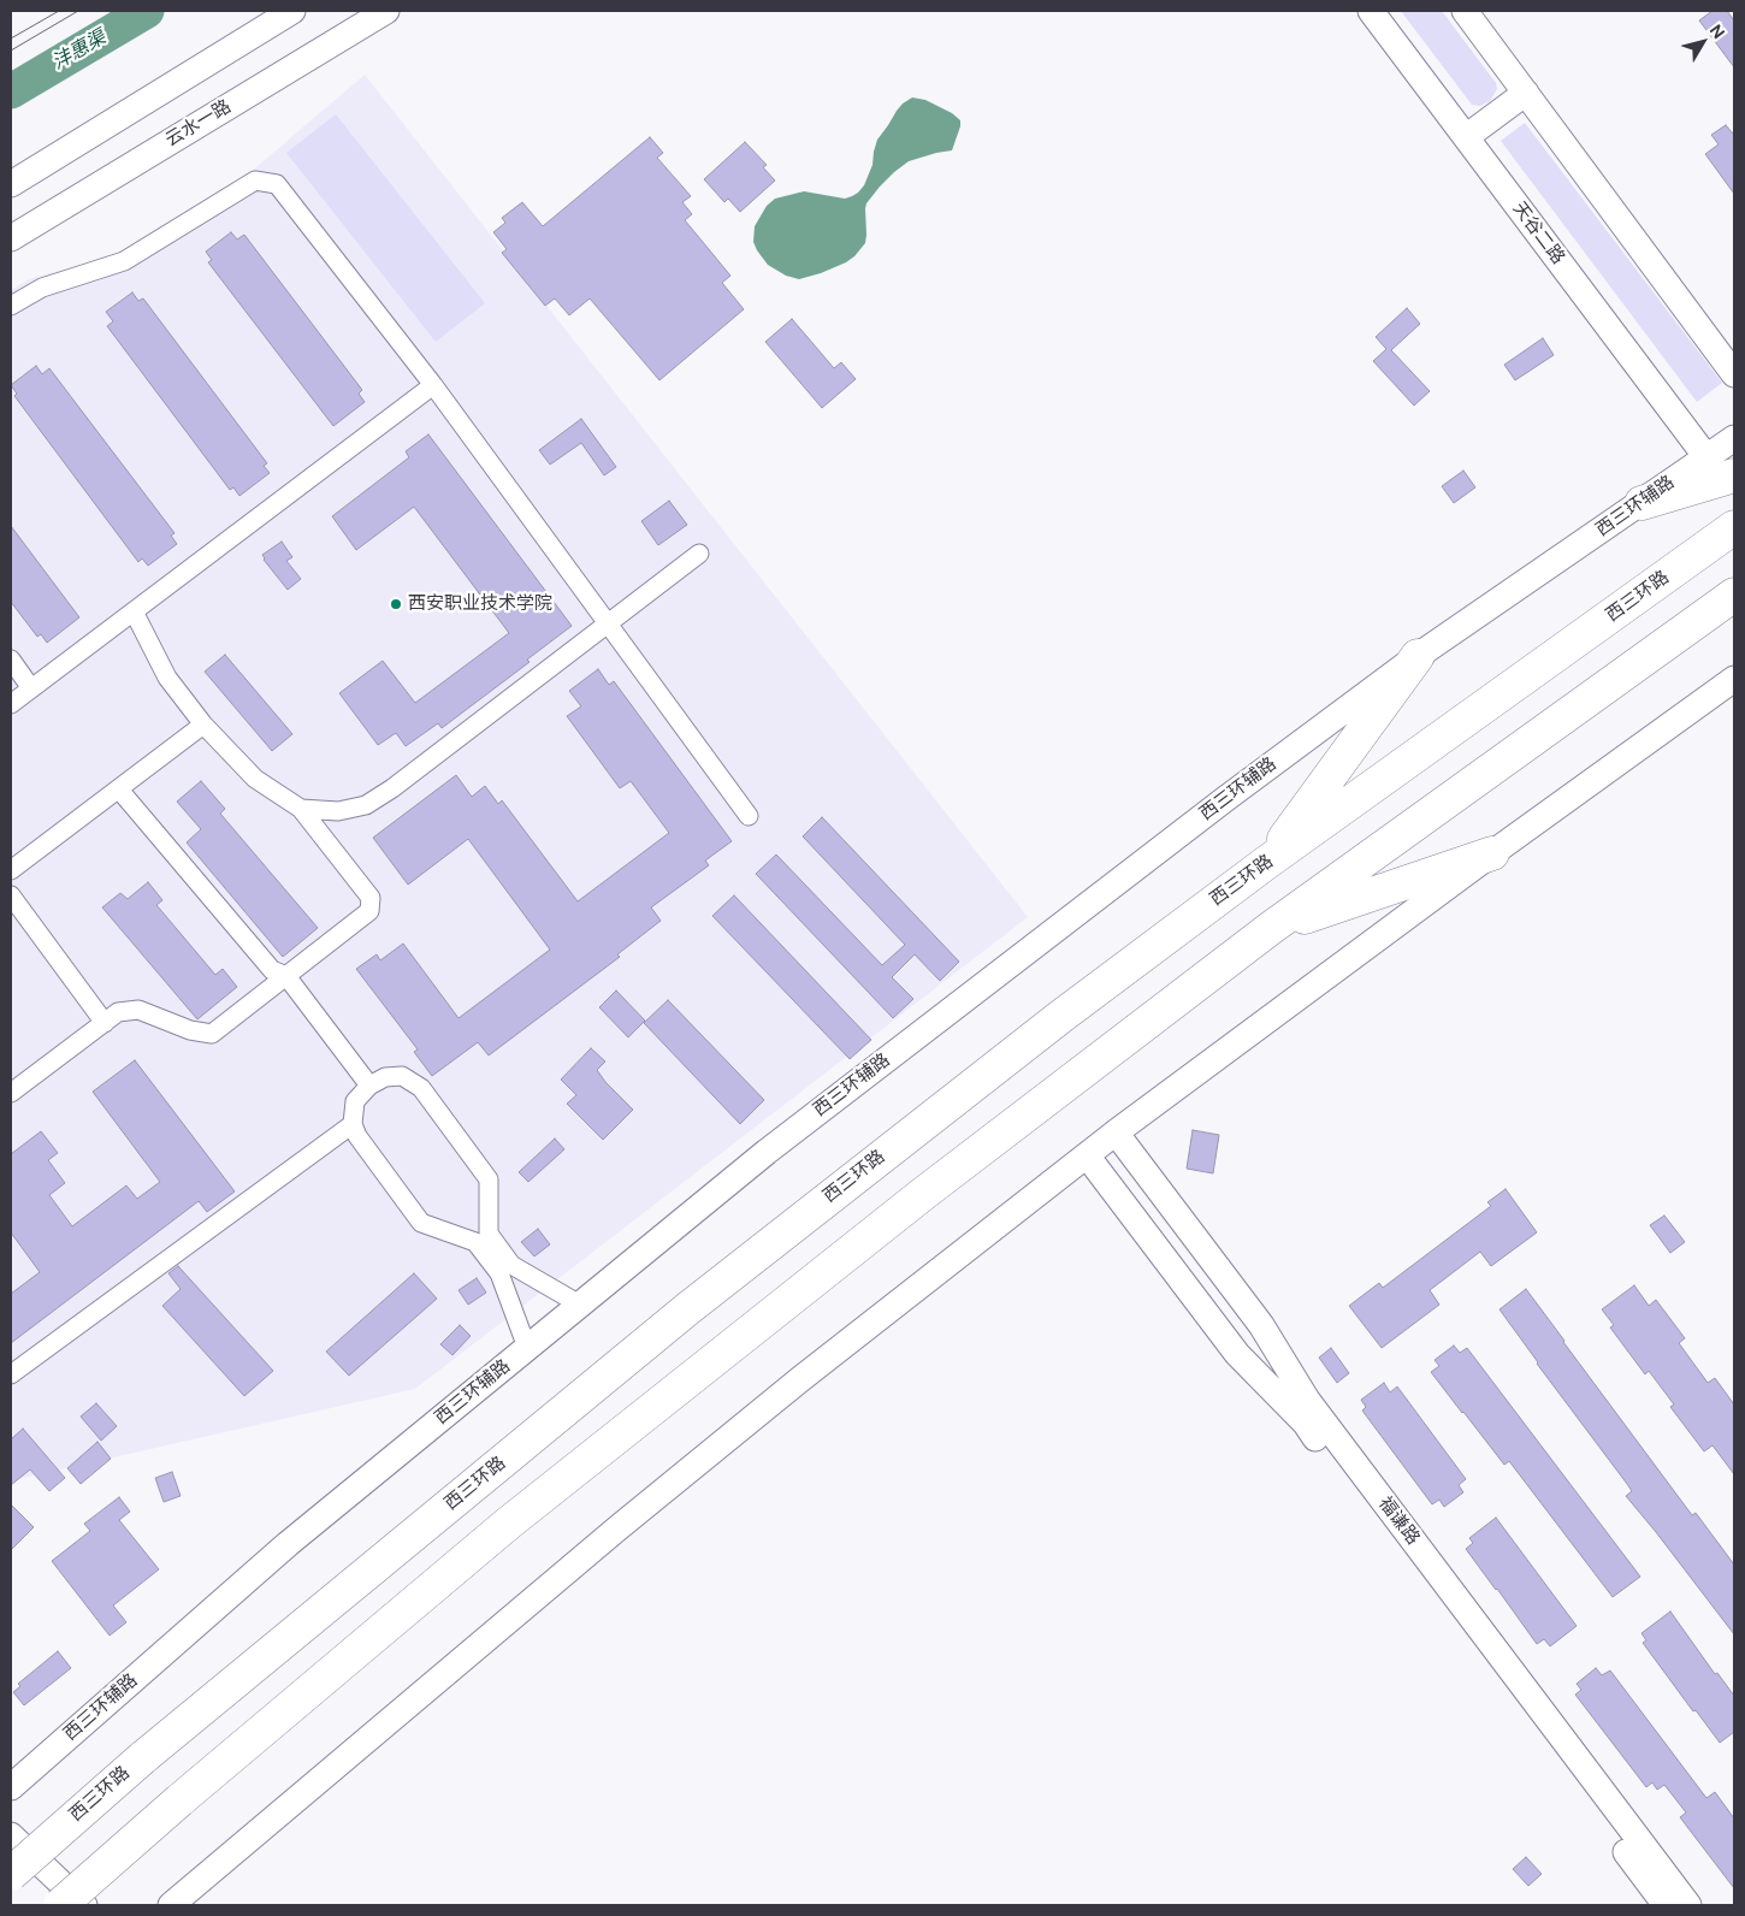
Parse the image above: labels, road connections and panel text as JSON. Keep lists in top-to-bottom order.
{
  "streets": {
    "highway": ["西三环路"],
    "main road": [
      "云水一路",
      "天谷二路",
      "西三环辅路",
      "福谦路"
    ]
  },
  "crossings": [
    ["天谷二路", "西三环辅路"]
  ],
  "water": ["沣惠渠"],
  "places": ["西安职业技术学院"],
  "north": "top right"
}
